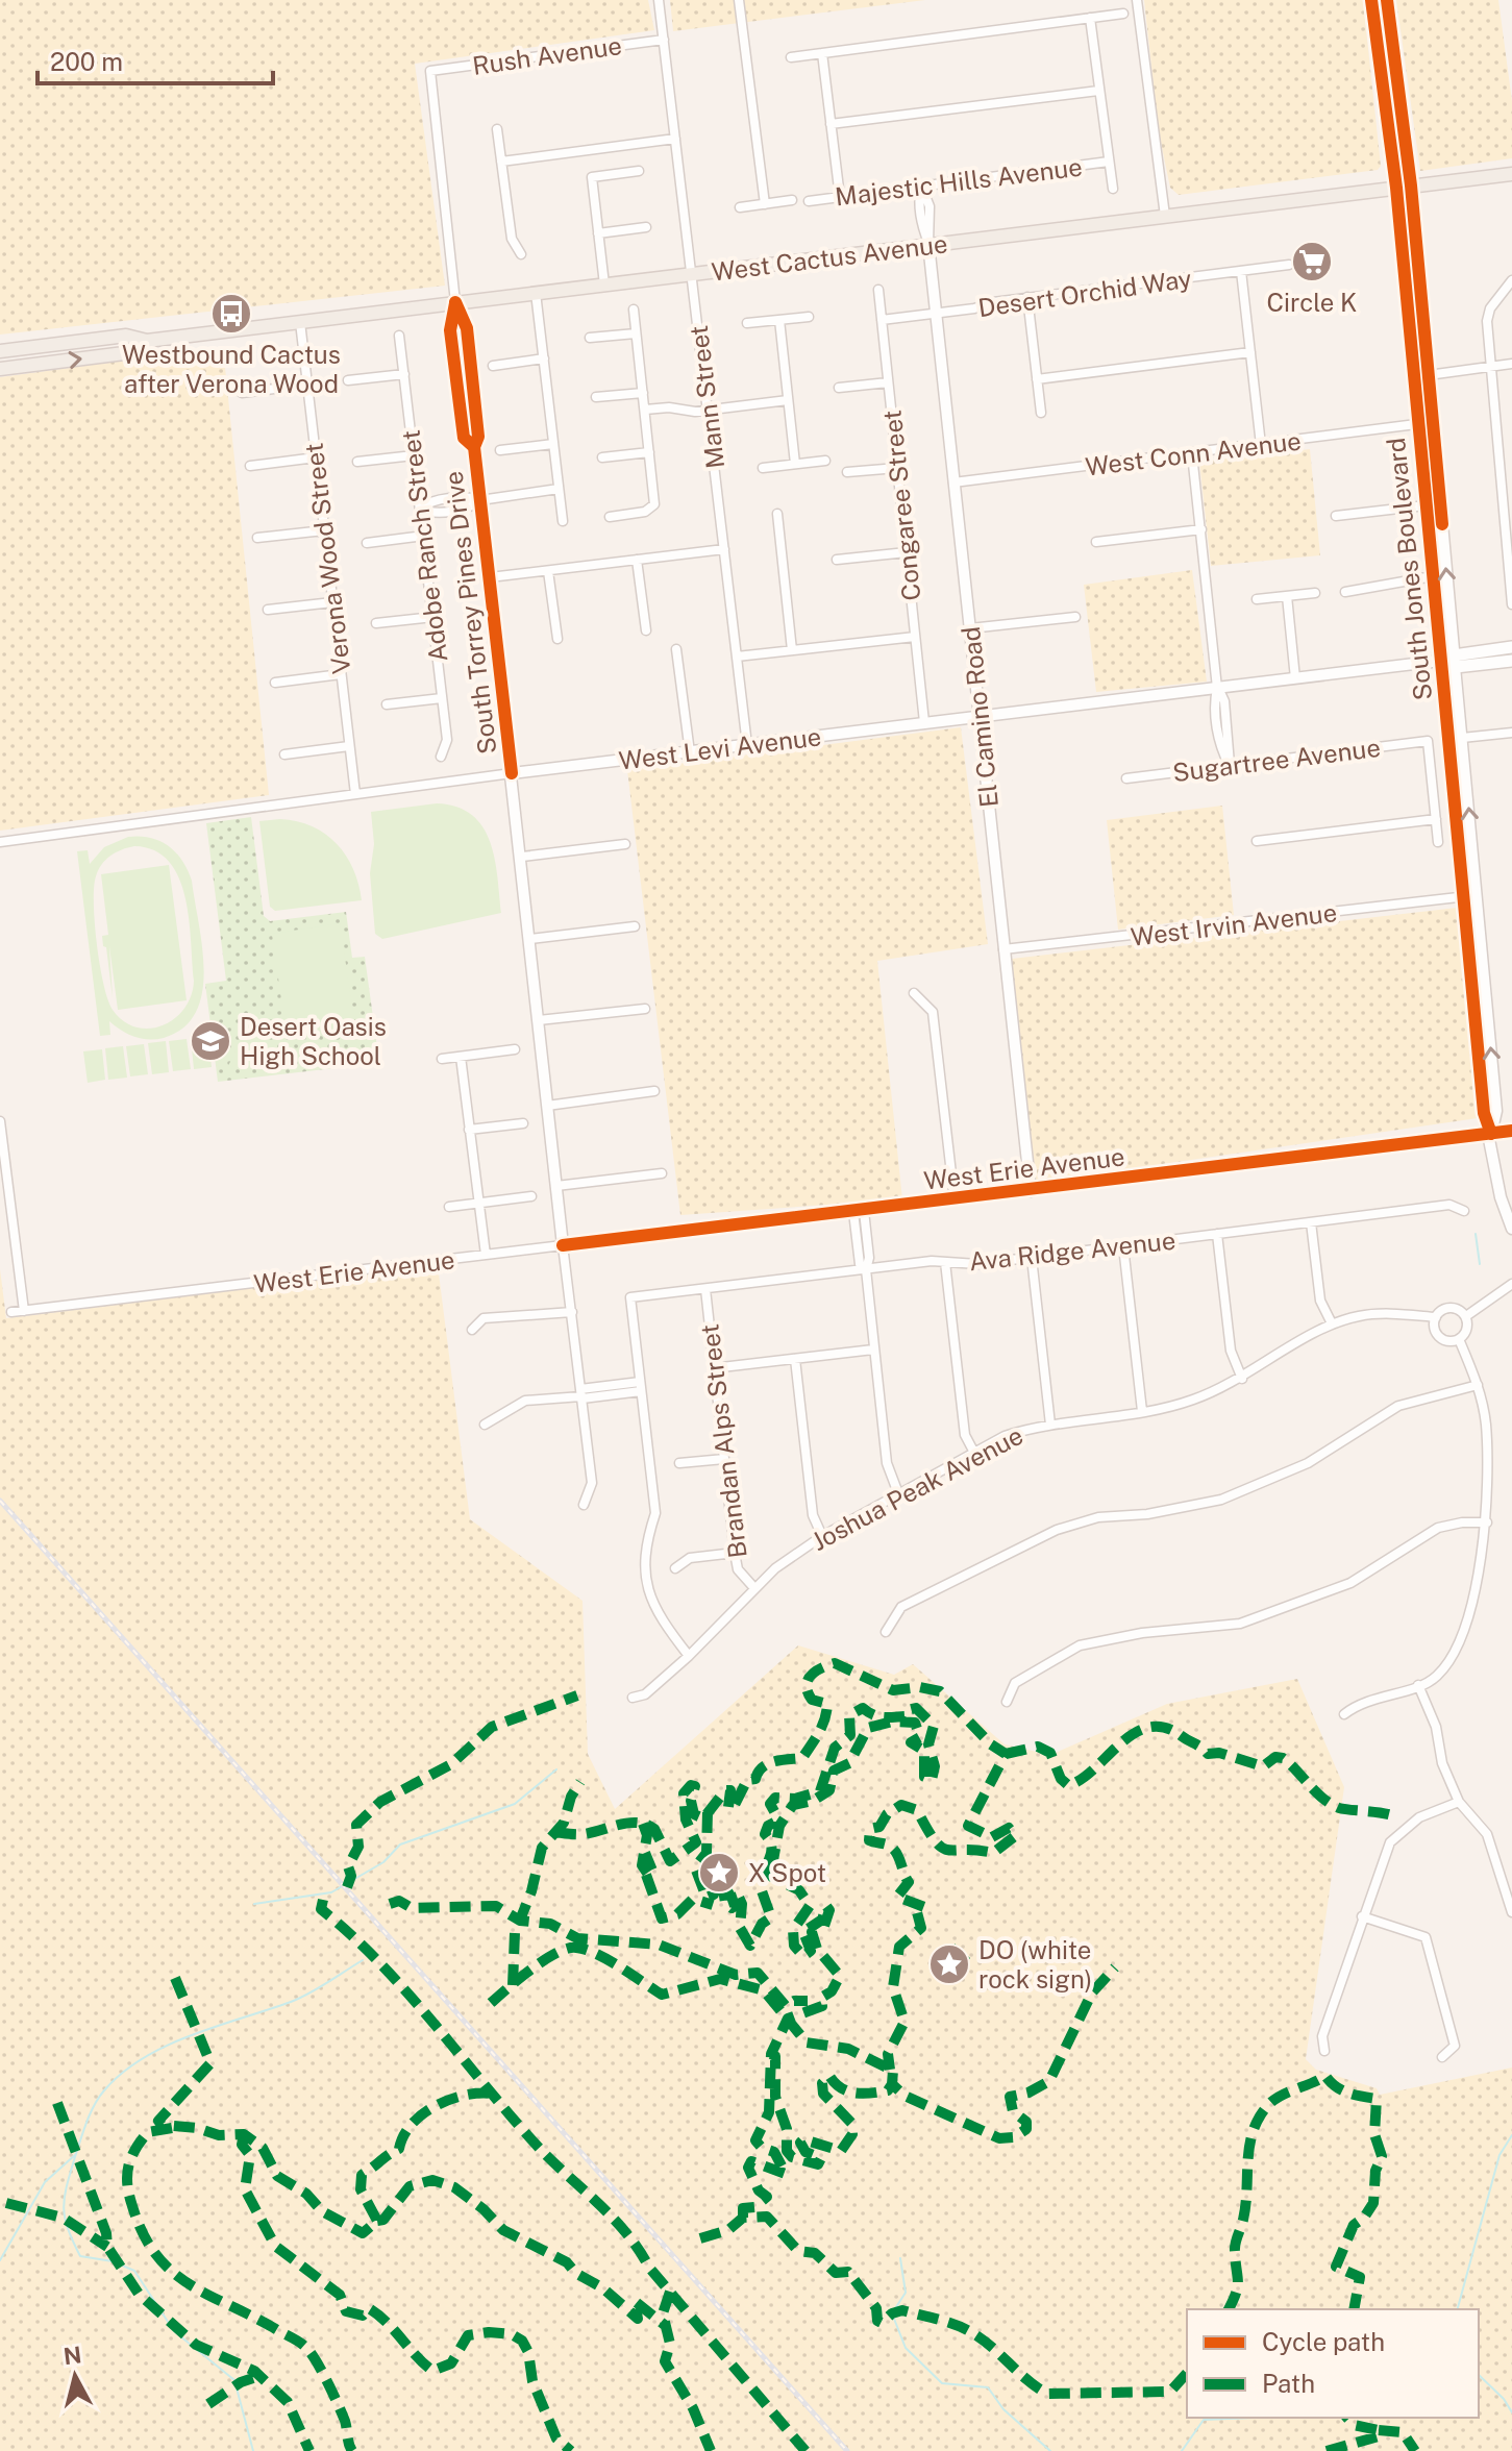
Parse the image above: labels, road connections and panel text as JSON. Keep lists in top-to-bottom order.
{
  "streets": {
    "main road": ["West Cactus Avenue", "South Jones Boulevard"],
    "street": [
      "Rush Avenue",
      "Majestic Hills Avenue",
      "Desert Orchid Way",
      "Mann Street",
      "West Conn Avenue",
      "Congaree Street",
      "Adobe Ranch Street",
      "Verona Wood Street",
      "South Torrey Pines Drive",
      "El Camino Road",
      "West Levi Avenue",
      "Sugartree Avenue",
      "West Irvin Avenue",
      "West Erie Avenue",
      "Ava Ridge Avenue",
      "Brandan Alps Street",
      "Joshua Peak Avenue"
    ]
  },
  "crossings": [
    ["Rush Avenue", "Mann Street"],
    ["Rush Avenue", "South Torrey Pines Drive"],
    ["Majestic Hills Avenue", "El Camino Road"],
    ["West Cactus Avenue", "Mann Street"],
    ["West Cactus Avenue", "Verona Wood Street"],
    ["West Cactus Avenue", "South Jones Boulevard"],
    ["West Cactus Avenue", "South Torrey Pines Drive"],
    ["West Cactus Avenue", "El Camino Road"],
    ["Desert Orchid Way", "Congaree Street"],
    ["Desert Orchid Way", "El Camino Road"],
    ["Mann Street", "West Levi Avenue"],
    ["West Conn Avenue", "South Jones Boulevard"],
    ["West Conn Avenue", "El Camino Road"],
    ["Congaree Street", "West Levi Avenue"],
    ["Verona Wood Street", "West Levi Avenue"],
    ["South Jones Boulevard", "West Levi Avenue"],
    ["South Jones Boulevard", "West Irvin Avenue"],
    ["South Jones Boulevard", "West Erie Avenue"],
    ["South Torrey Pines Drive", "West Levi Avenue"],
    ["South Torrey Pines Drive", "West Erie Avenue"],
    ["El Camino Road", "West Levi Avenue"],
    ["El Camino Road", "West Irvin Avenue"],
    ["El Camino Road", "West Erie Avenue"],
    ["Ava Ridge Avenue", "Brandan Alps Street"],
    ["Brandan Alps Street", "Joshua Peak Avenue"]
  ],
  "places": {
    "supermarket": ["Circle K"],
    "bus stop": ["Westbound Cactus after Verona Wood"],
    "school or university": ["Desert Oasis High School"],
    "place": ["X Spot", "DO (white rock sign)"]
  },
  "legend": ["Cycle path", "Path"],
  "scale_bar": "200 m",
  "north": "top"
}
